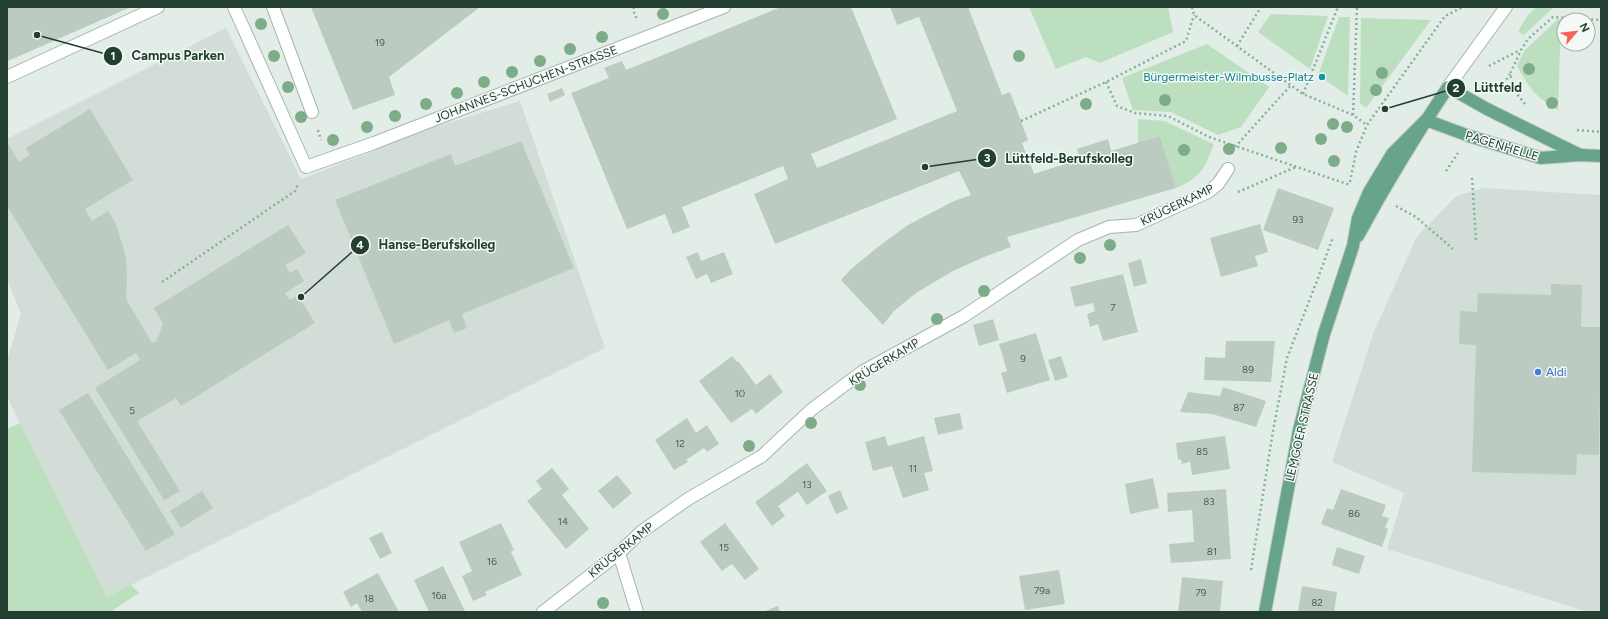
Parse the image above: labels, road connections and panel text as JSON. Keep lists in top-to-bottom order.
{
  "streets": {
    "main road": ["PAGENHELLE", "LEMGOER STRASSE"],
    "street": ["JOHANNES-SCHUCHEN-STRASSE", "KRÜGERKAMP"]
  },
  "crossings": [
    ["PAGENHELLE", "LEMGOER STRASSE"]
  ],
  "places": [
    "Campus Parken",
    "Bürgermeister-Wilmbusse-Platz",
    "Lüttfeld",
    "Lüttfeld-Berufskolleg",
    "Hanse-Berufskolleg",
    "Aldi"
  ],
  "house_numbers": [
    "19",
    "93",
    "7",
    "9",
    "89",
    "10",
    "87",
    "5",
    "12",
    "85",
    "11",
    "13",
    "83",
    "86",
    "14",
    "15",
    "81",
    "16",
    "79a",
    "79",
    "16a",
    "18",
    "82"
  ],
  "north": "top right"
}
